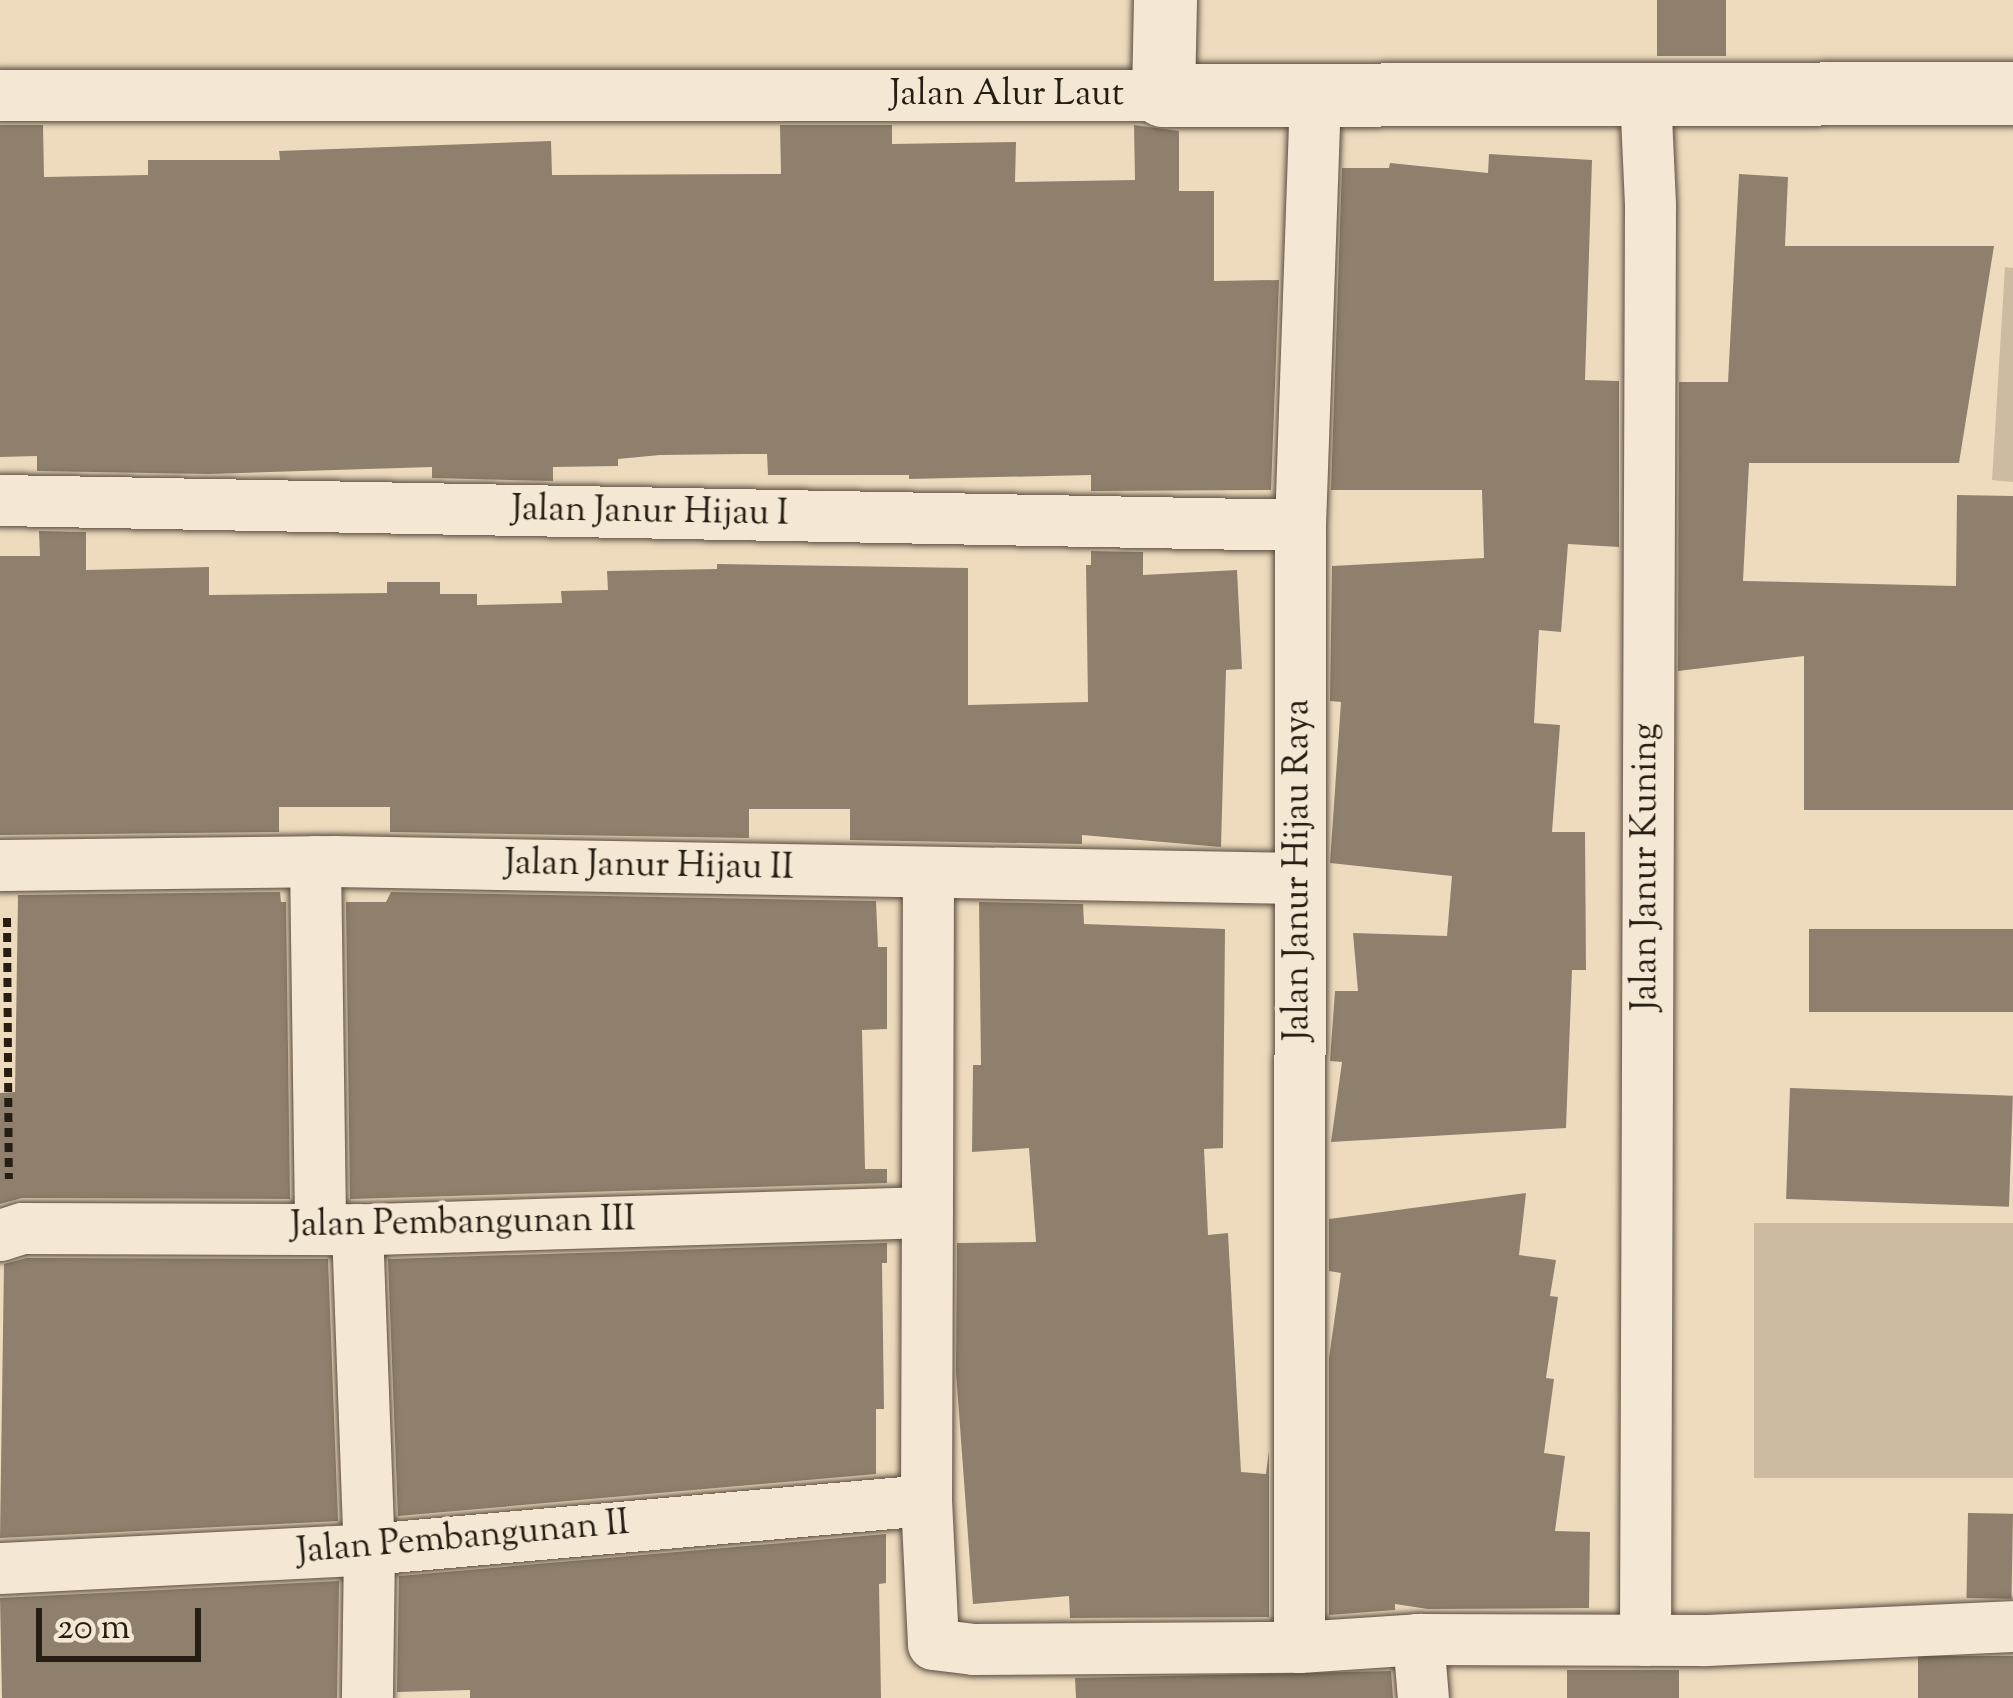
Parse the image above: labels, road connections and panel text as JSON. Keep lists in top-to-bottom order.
{
  "streets": {
    "street": [
      "Jalan Alur Laut",
      "Jalan Janur Hijau I",
      "Jalan Janur Hijau II",
      "Jalan Janur Kuning",
      "Jalan Janur Hijau Raya",
      "Jalan Pembangunan III",
      "Jalan Pembangunan II"
    ]
  },
  "crossings": [
    ["Jalan Alur Laut", "Jalan Janur Kuning"],
    ["Jalan Alur Laut", "Jalan Janur Hijau Raya"],
    ["Jalan Janur Hijau I", "Jalan Janur Hijau Raya"],
    ["Jalan Janur Hijau II", "Jalan Janur Hijau Raya"]
  ],
  "scale_bar": "20 m"
}
